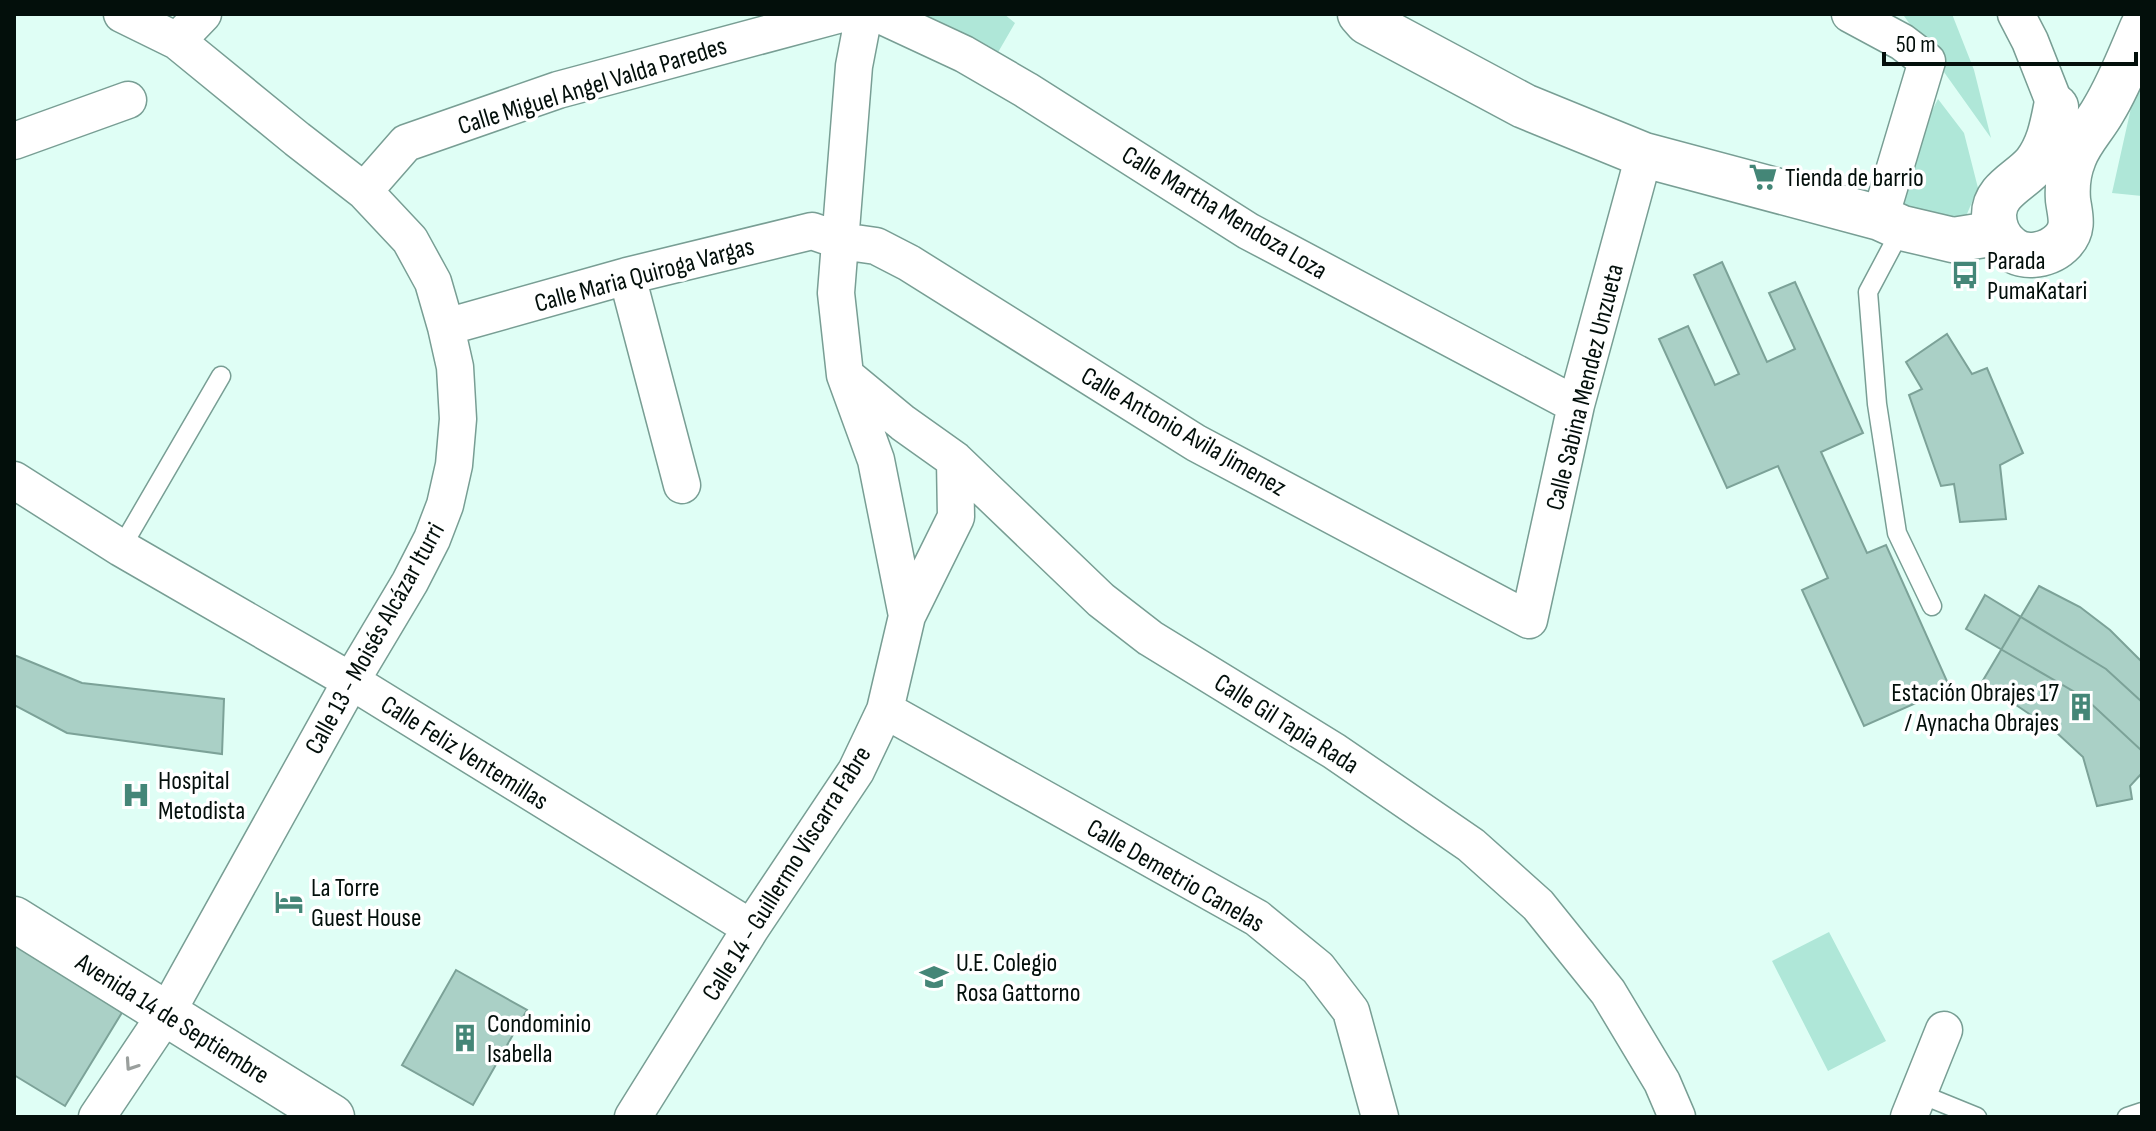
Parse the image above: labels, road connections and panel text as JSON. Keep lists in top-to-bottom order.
{
  "streets": {
    "main road": ["Avenida 14 de Septiembre"],
    "street": [
      "Calle Miguel Angel Valda Paredes",
      "Calle Martha Mendoza Loza",
      "Calle Maria Quiroga Vargas",
      "Calle Sabina Mendez Unzueta",
      "Calle Antonio Avila Jimenez",
      "Calle 13 - Moisés Alcázar Iturri",
      "Calle Gil Tapia Rada",
      "Calle Feliz Ventemillas",
      "Calle 14 - Guillermo Viscarra Fabre",
      "Calle Demetrio Canelas"
    ]
  },
  "crossings": [
    ["Calle Miguel Angel Valda Paredes", "Calle 13 - Moisés Alcázar Iturri"],
    ["Calle Martha Mendoza Loza", "Calle Sabina Mendez Unzueta"],
    ["Calle Maria Quiroga Vargas", "Calle Antonio Avila Jimenez"],
    ["Calle Maria Quiroga Vargas", "Calle 13 - Moisés Alcázar Iturri"],
    ["Calle Maria Quiroga Vargas", "Calle 14 - Guillermo Viscarra Fabre"],
    ["Calle Sabina Mendez Unzueta", "Calle Antonio Avila Jimenez"],
    ["Calle Antonio Avila Jimenez", "Calle 14 - Guillermo Viscarra Fabre"],
    ["Calle 13 - Moisés Alcázar Iturri", "Calle Feliz Ventemillas"],
    ["Calle 13 - Moisés Alcázar Iturri", "Avenida 14 de Septiembre"],
    ["Calle Gil Tapia Rada", "Calle 14 - Guillermo Viscarra Fabre"],
    ["Calle Feliz Ventemillas", "Calle 14 - Guillermo Viscarra Fabre"],
    ["Calle 14 - Guillermo Viscarra Fabre", "Calle Demetrio Canelas"]
  ],
  "places": {
    "supermarket": ["Tienda de barrio"],
    "bus stop": ["Parada PumaKatari"],
    "building": ["Estación Obrajes 17 / Aynacha Obrajes", "Condominio Isabella"],
    "hospital": ["Hospital Metodista"],
    "hotel": ["La Torre Guest House"],
    "school or university": ["U.E. Colegio Rosa Gattorno"]
  },
  "scale_bar": "50 m"
}
